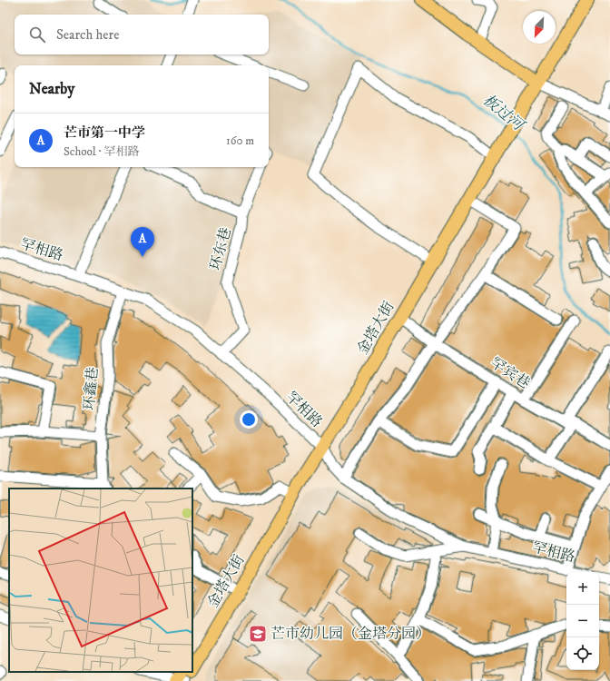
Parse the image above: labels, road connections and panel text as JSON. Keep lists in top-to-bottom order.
{
  "streets": {
    "main road": ["金塔大街"],
    "street": [
      "环东巷",
      "罕相路",
      "罕宾巷",
      "环鑫巷"
    ]
  },
  "crossings": [
    ["环东巷", "罕相路"],
    ["罕相路", "金塔大街"],
    ["罕相路", "环鑫巷"],
    ["金塔大街", "罕宾巷"]
  ],
  "water": ["板过河"],
  "places": {
    "school or university": ["芒市幼儿园（金塔分园）"]
  },
  "north": "bottom left",
  "page": {
    "search": "Search here",
    "heading": "Nearby",
    "list": [
      {
        "mark": "A",
        "name": "芒市第一中学",
        "note": "School · 罕相路",
        "value": "160 m"
      }
    ],
    "pins": "A",
    "map_buttons": ["+", "−"]
  }
}
